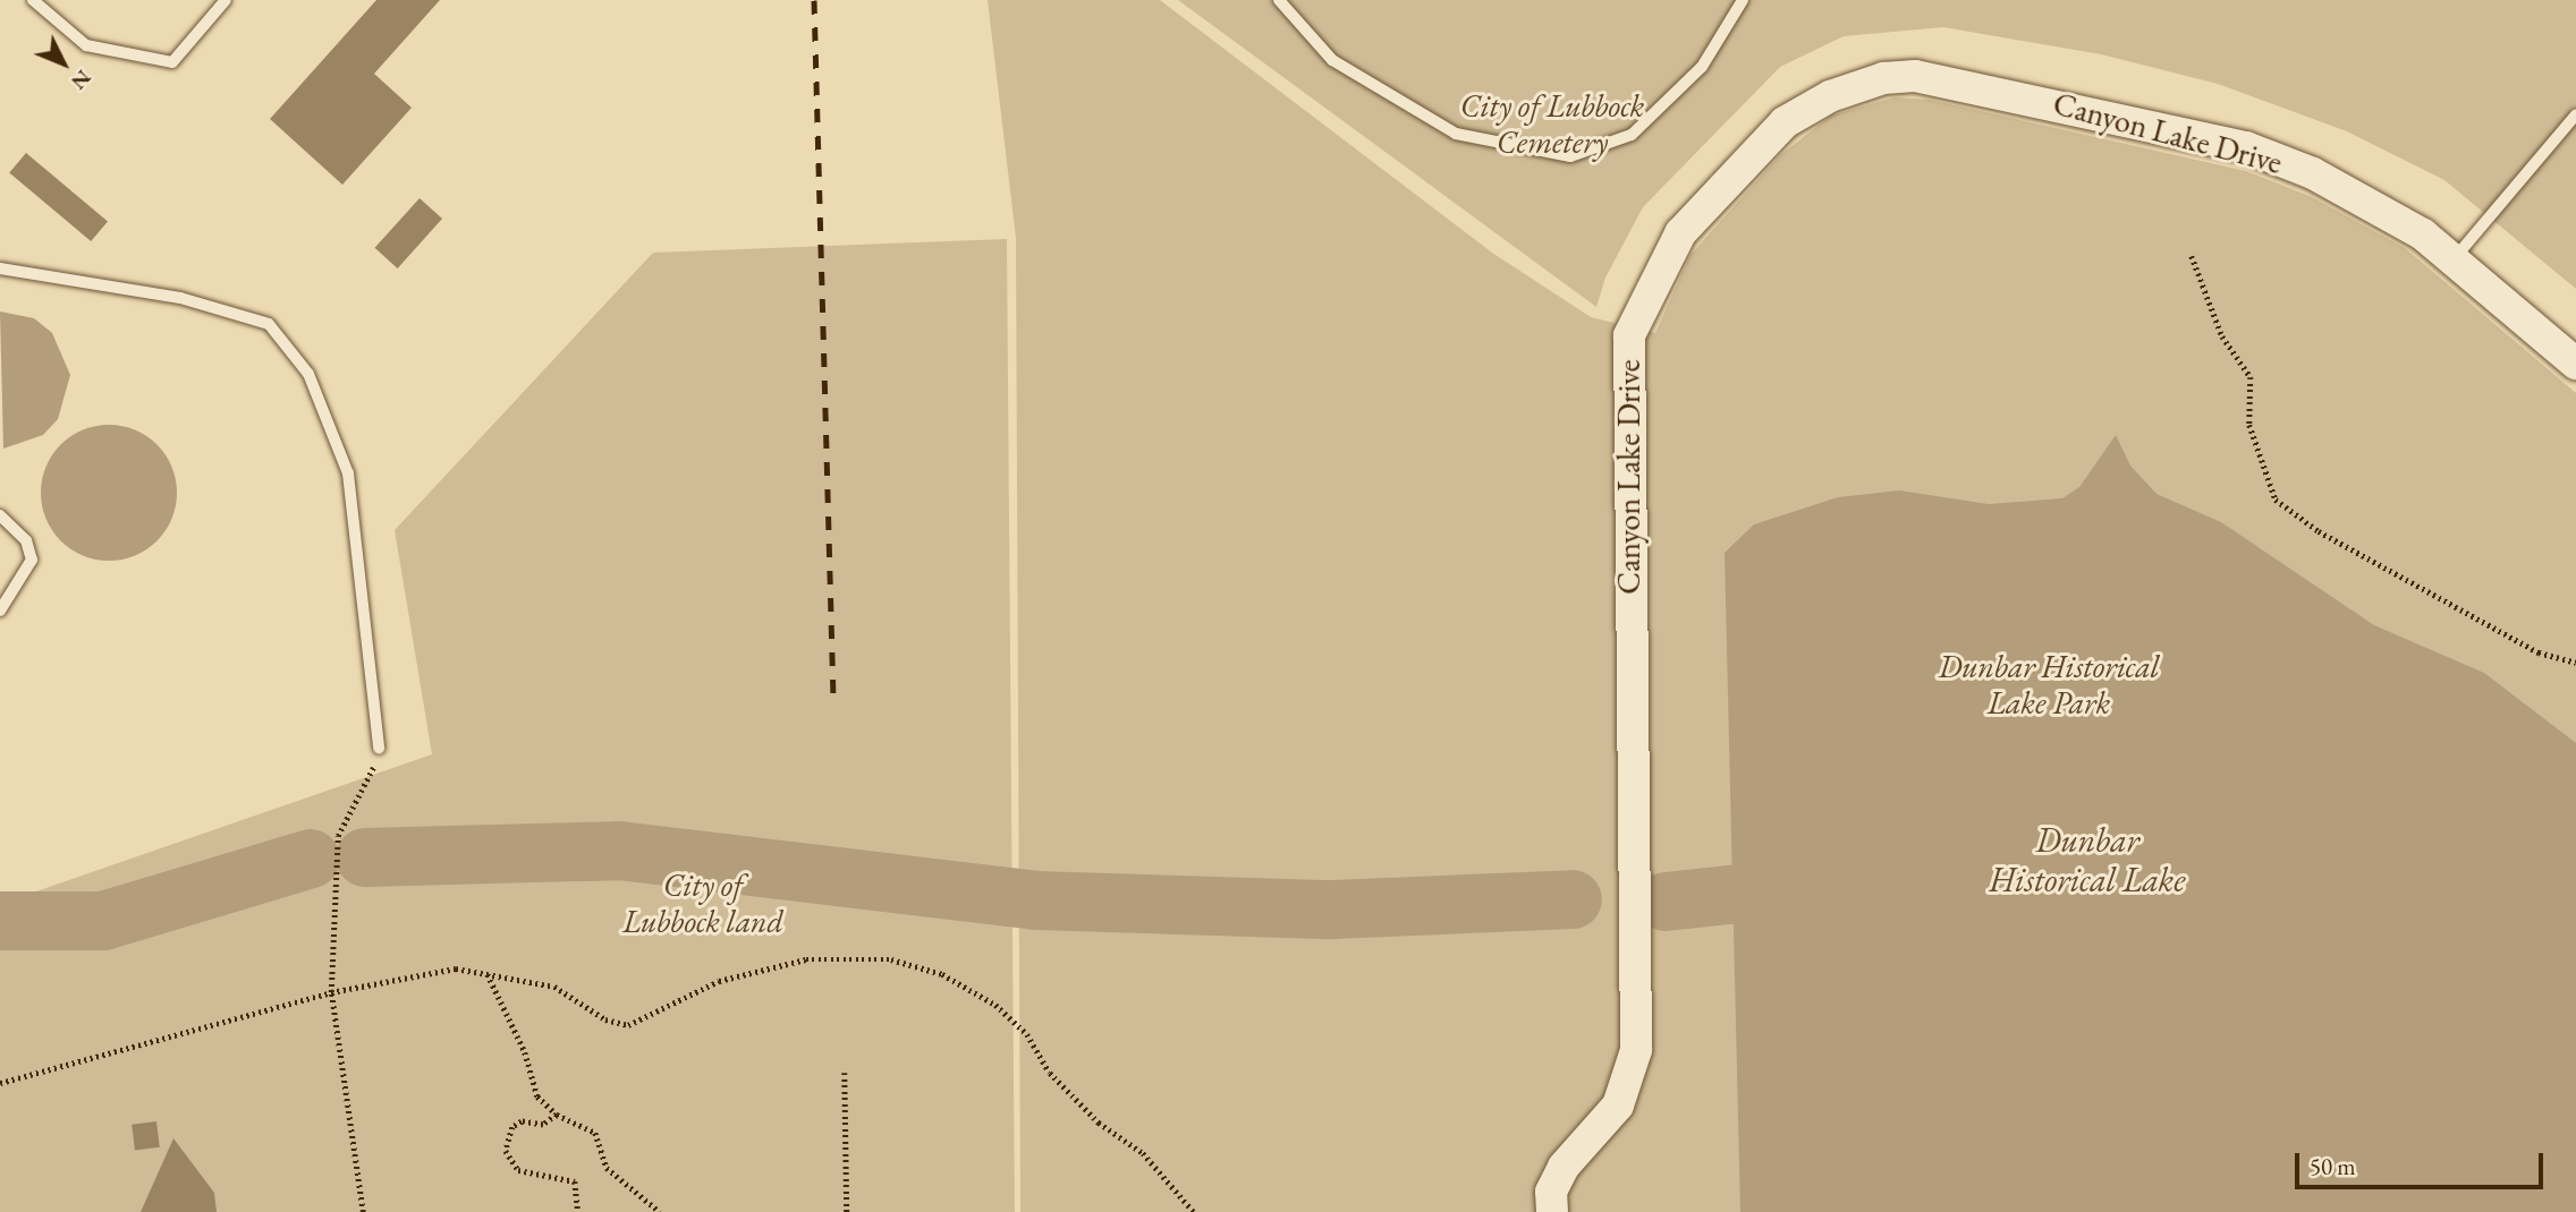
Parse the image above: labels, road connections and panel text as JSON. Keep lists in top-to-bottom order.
{
  "streets": {
    "street": ["Canyon Lake Drive"]
  },
  "water": ["Dunbar Historical Lake"],
  "parks": ["City of Lubbock Cemetery", "Dunbar Historical Lake Park", "City of Lubbock land"],
  "scale_bar": "50 m",
  "north": "bottom right"
}
